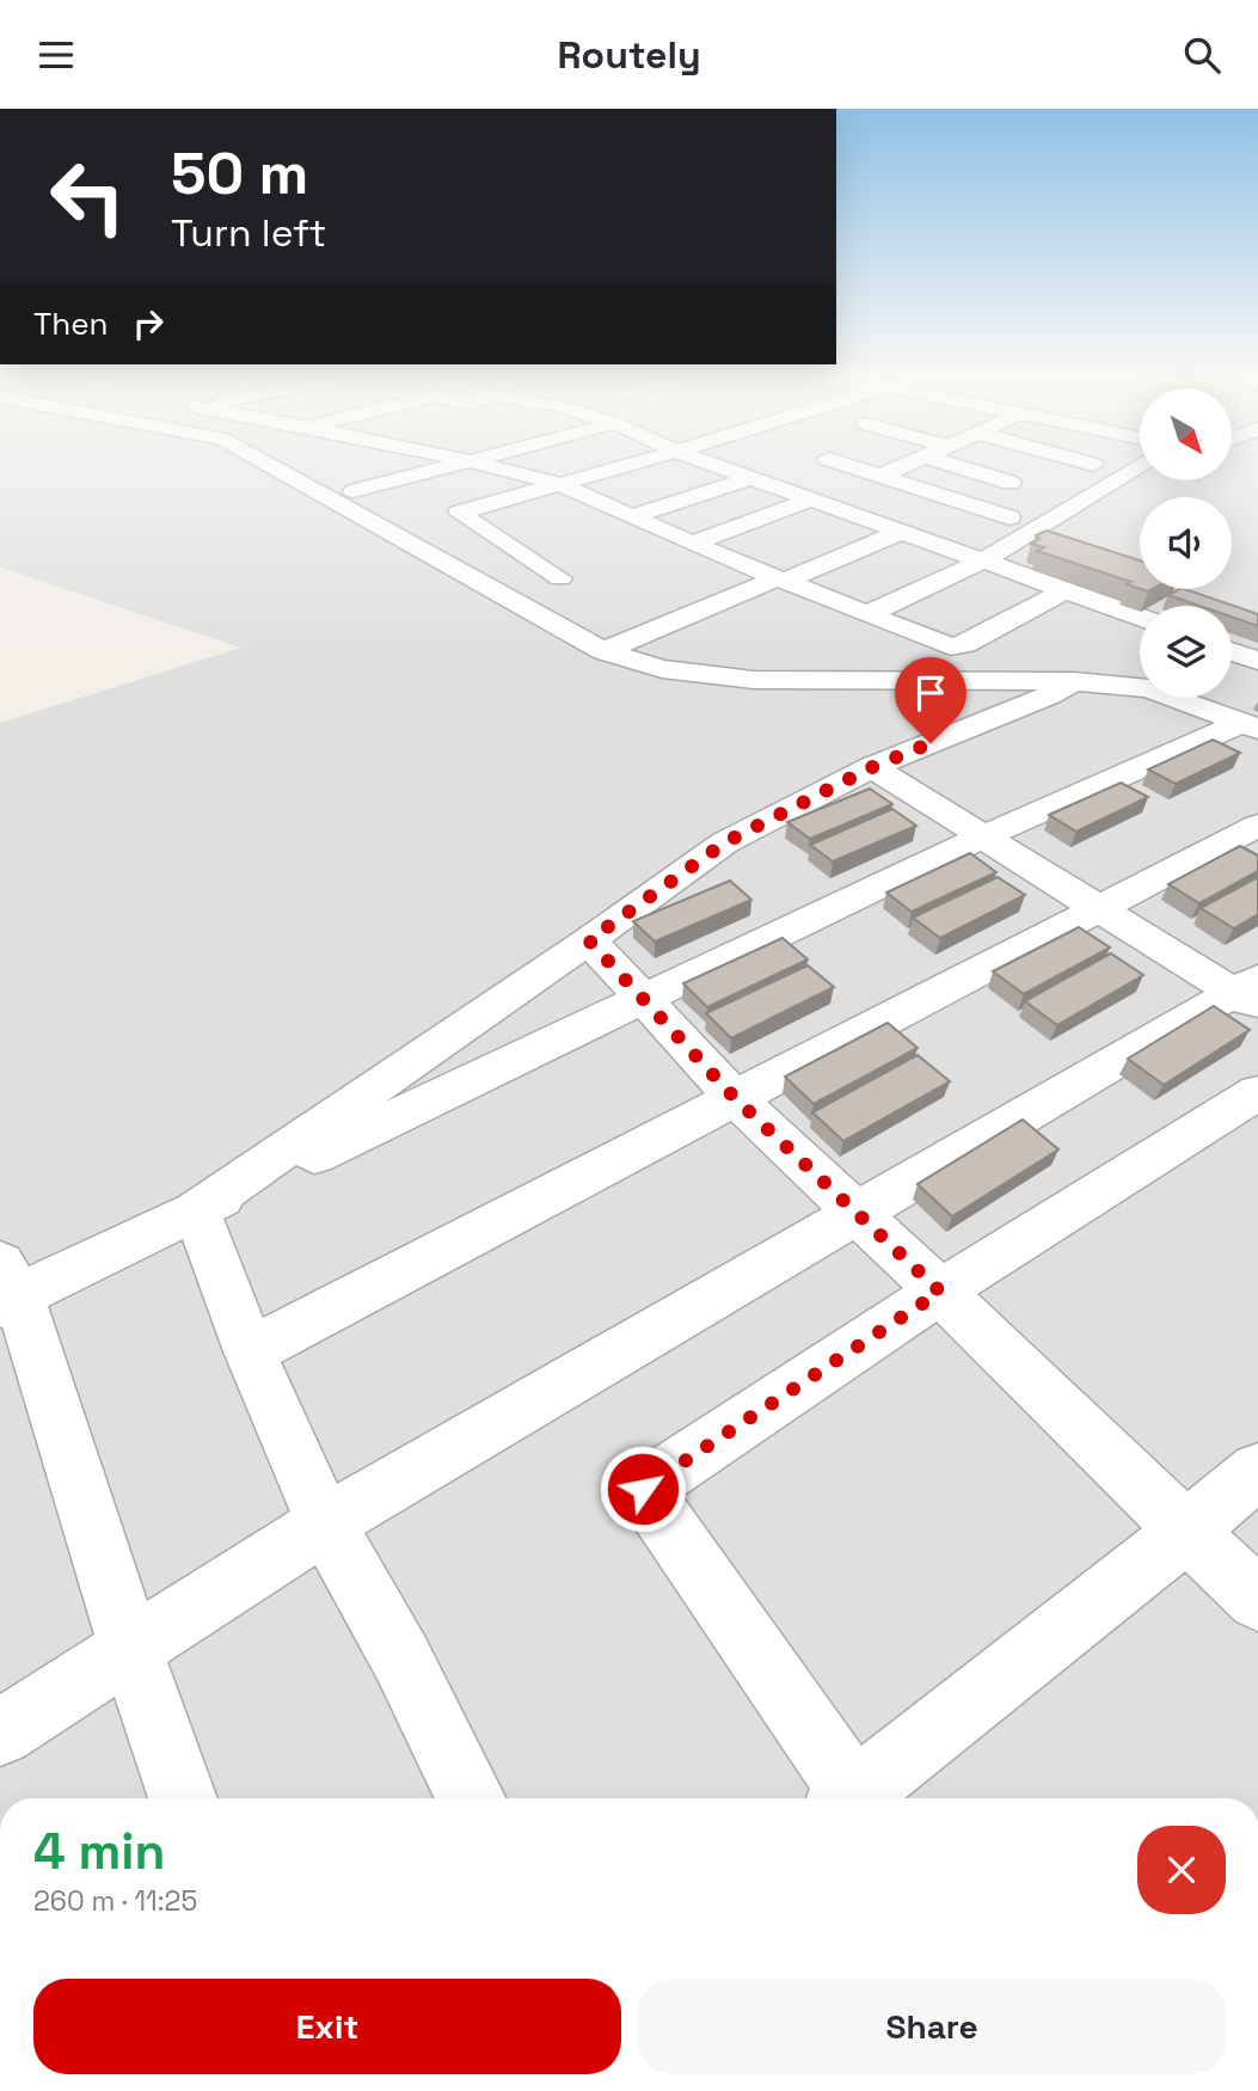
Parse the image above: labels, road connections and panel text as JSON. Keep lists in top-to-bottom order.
{
  "north": "bottom right",
  "page": {
    "header": "Routely",
    "turn": ["50 m", "Turn left"],
    "then": "Then",
    "heading": ["4 min", "260 m · 11:25"],
    "buttons": ["Exit", "Share"]
  }
}
